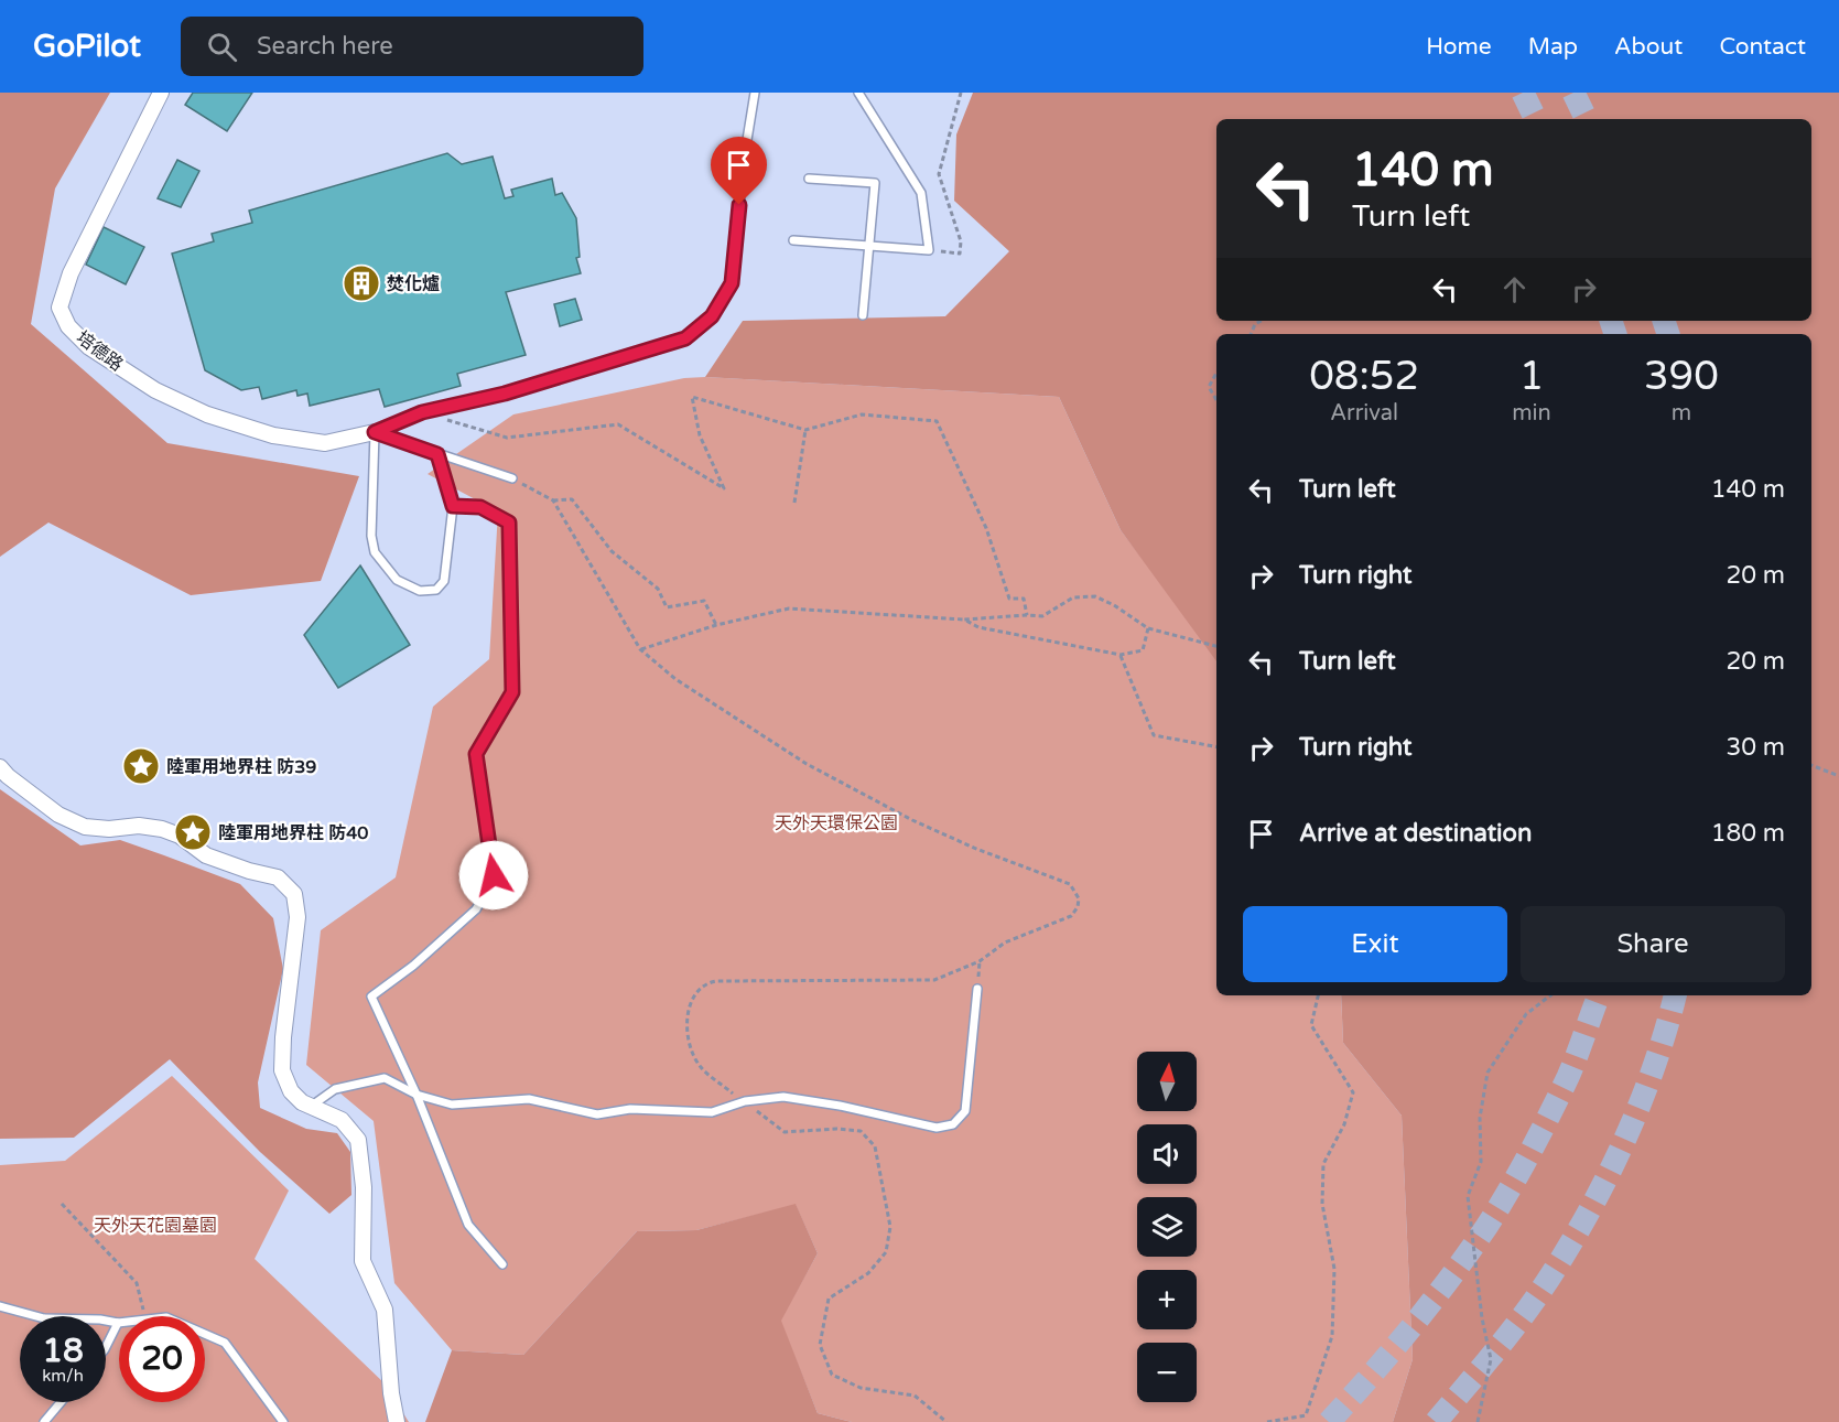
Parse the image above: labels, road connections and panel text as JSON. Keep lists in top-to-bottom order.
{
  "streets": {
    "street": ["培德路"]
  },
  "parks": ["天外天環保公園", "天外天花園墓園"],
  "places": {
    "building": ["焚化爐"],
    "place": ["陸軍用地界柱 防39", "陸軍用地界柱 防40"]
  },
  "north": "top",
  "page": {
    "header": "GoPilot",
    "search": "Search here",
    "nav": [
      "Home",
      "Map",
      "About",
      "Contact"
    ],
    "turn": ["140 m", "Turn left"],
    "eta": [
      "08:52",
      "Arrival",
      "1",
      "min",
      "390",
      "m"
    ],
    "list": [
      {
        "name": "Turn left",
        "value": "140 m"
      },
      {
        "name": "Turn right",
        "value": "20 m"
      },
      {
        "name": "Turn left",
        "value": "20 m"
      },
      {
        "name": "Turn right",
        "value": "30 m"
      },
      {
        "name": "Arrive at destination",
        "value": "180 m"
      }
    ],
    "buttons": ["Exit", "Share"],
    "map_buttons": ["+", "−"],
    "speed": "18 km/h",
    "limit": "20"
  }
}
